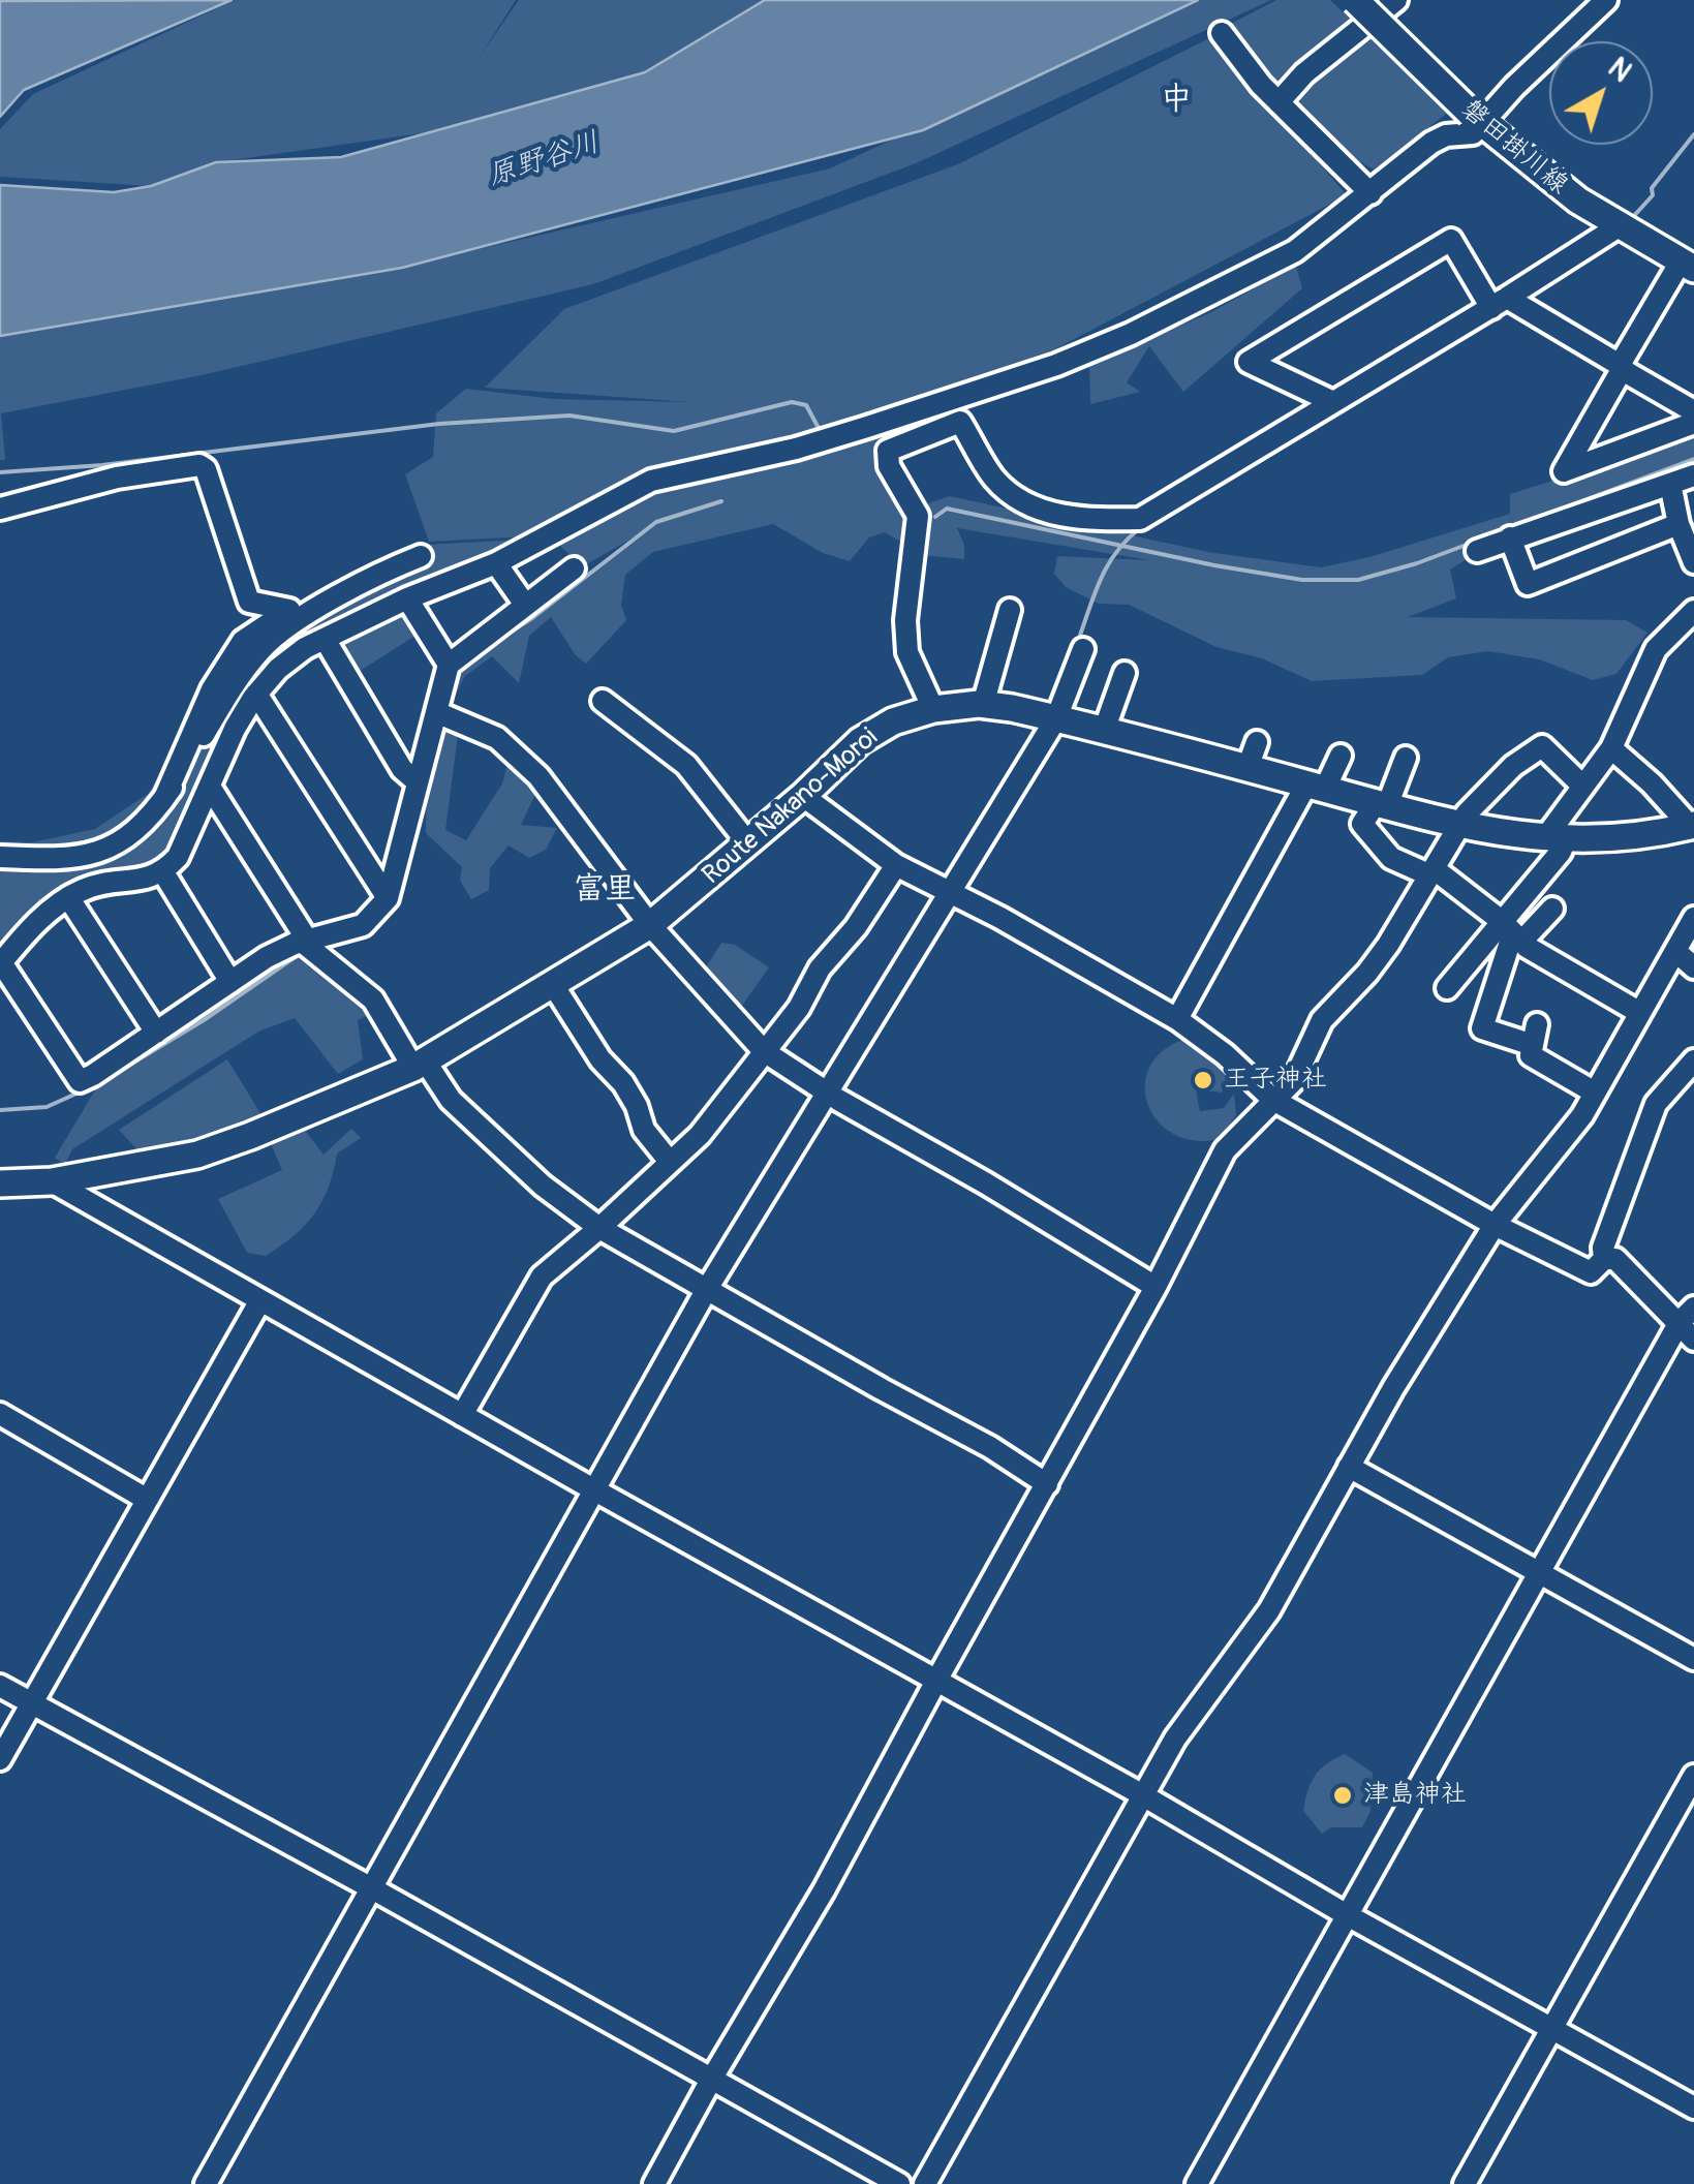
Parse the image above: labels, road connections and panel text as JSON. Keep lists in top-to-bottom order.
{
  "streets": {
    "main road": ["磐田掛川線", "Route Nakano-Moroi"]
  },
  "districts": ["中", "富里"],
  "water": ["原野谷川"],
  "places": ["王子神社", "津島神社"],
  "north": "top right"
}
